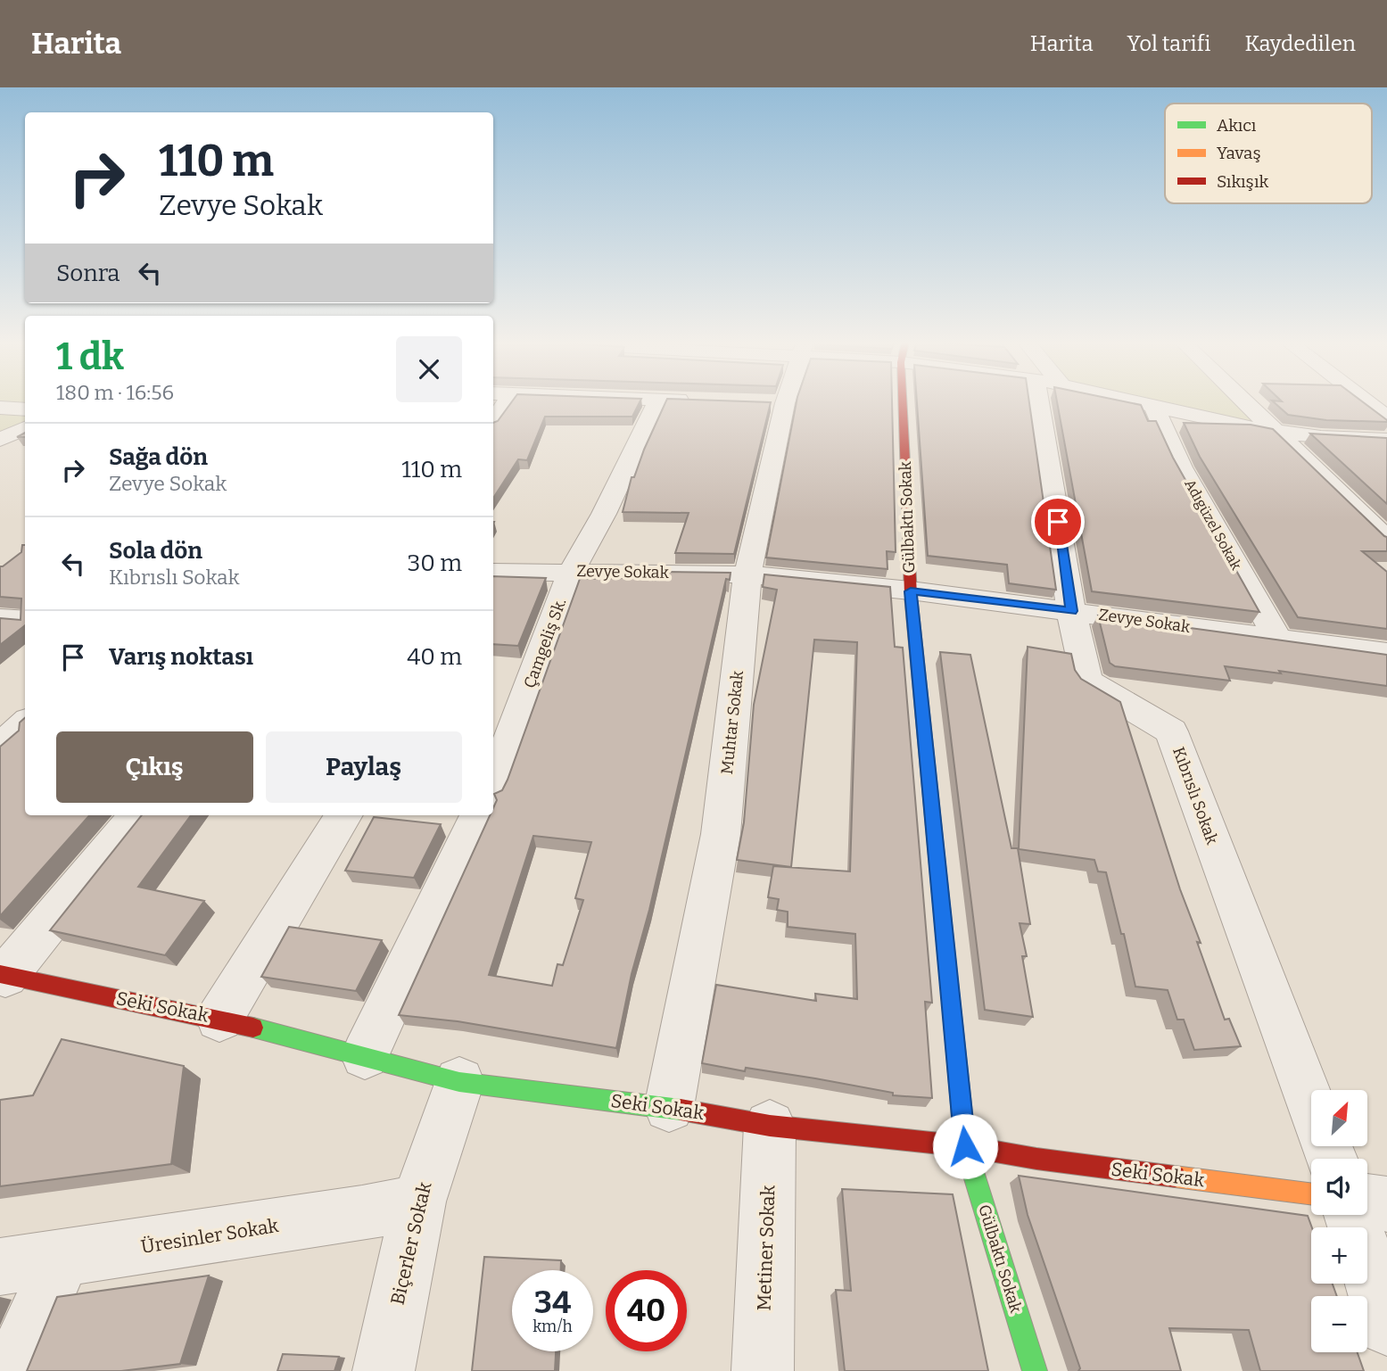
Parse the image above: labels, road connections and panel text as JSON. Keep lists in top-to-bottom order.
{
  "streets": {
    "street": [
      "Gülbaktı Sokak",
      "Adıgüzel Sokak",
      "Zevye Sokak",
      "Çamgeliş Sk.",
      "Muhtar Sokak",
      "Kıbrıslı Sokak",
      "Seki Sokak",
      "Üresinler Sokak",
      "Biçerler Sokak",
      "Metiner Sokak"
    ]
  },
  "crossings": [
    ["Gülbaktı Sokak", "Zevye Sokak"],
    ["Gülbaktı Sokak", "Seki Sokak"],
    ["Adıgüzel Sokak", "Zevye Sokak"],
    ["Zevye Sokak", "Çamgeliş Sk."],
    ["Zevye Sokak", "Muhtar Sokak"],
    ["Zevye Sokak", "Kıbrıslı Sokak"],
    ["Muhtar Sokak", "Seki Sokak"],
    ["Seki Sokak", "Biçerler Sokak"],
    ["Seki Sokak", "Metiner Sokak"],
    ["Üresinler Sokak", "Biçerler Sokak"]
  ],
  "legend": ["Akıcı", "Yavaş", "Sıkışık"],
  "north": "top right",
  "page": {
    "header": "Harita",
    "nav": ["Harita", "Yol tarifi", "Kaydedilen"],
    "turn": ["110 m", "Zevye Sokak"],
    "then": "Sonra",
    "heading": ["1 dk", "180 m · 16:56"],
    "list": [
      {
        "name": "Sağa dön",
        "note": "Zevye Sokak",
        "value": "110 m"
      },
      {
        "name": "Sola dön",
        "note": "Kıbrıslı Sokak",
        "value": "30 m"
      },
      {
        "name": "Varış noktası",
        "value": "40 m"
      }
    ],
    "buttons": ["Çıkış", "Paylaş"],
    "map_buttons": ["+", "−"],
    "speed": "34 km/h",
    "limit": "40"
  }
}
